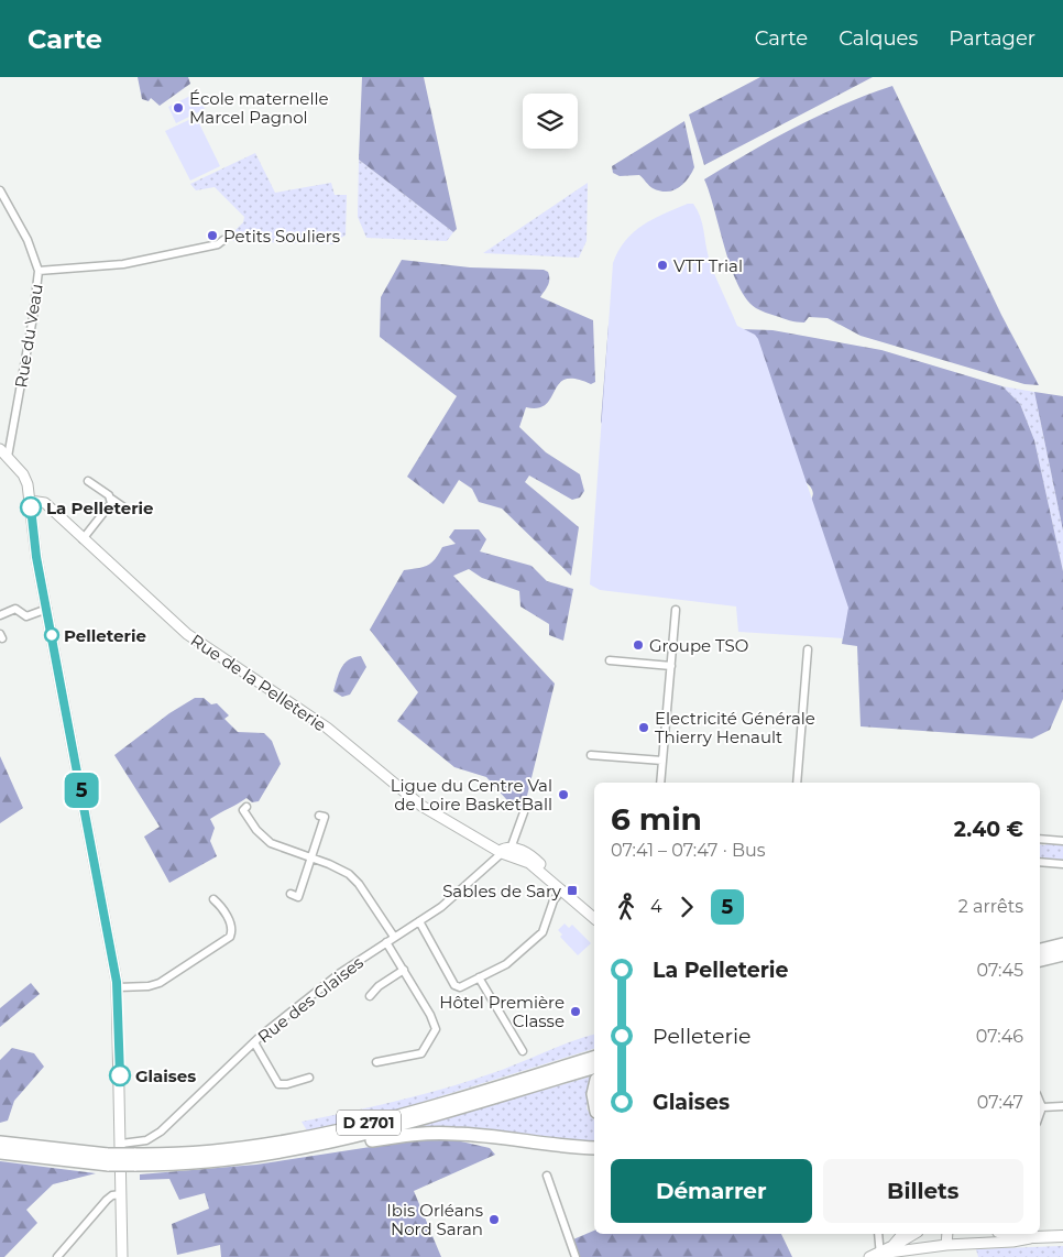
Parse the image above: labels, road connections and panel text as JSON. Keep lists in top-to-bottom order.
{
  "streets": {
    "highway": ["D 2701"],
    "main road": ["Rue de la Pelleterie"],
    "street": ["Rue du Veau", "Rue des Glaises"]
  },
  "crossings": [
    ["Rue de la Pelleterie", "Rue des Glaises"]
  ],
  "places": {
    "other": [
      "École maternelle Marcel Pagnol",
      "Petits Souliers",
      "VTT Trial",
      "La Pelleterie",
      "Pelleterie",
      "Groupe TSO",
      "Electricité Générale Thierry Henault",
      "Ligue du Centre Val de Loire BasketBall",
      "Hôtel Première Classe",
      "Glaises",
      "Ibis Orléans Nord Saran"
    ],
    "transit": ["Sables de Sary"]
  },
  "lines": ["bus line 5"],
  "page": {
    "header": "Carte",
    "nav": ["Carte", "Calques", "Partager"],
    "on_map": "5",
    "heading": ["6 min", "07:41 – 07:47 · Bus", "2.40 €"],
    "legs": ["4", "5", "2 arrêts"],
    "list": [
      {
        "name": "La Pelleterie",
        "value": "07:45"
      },
      {
        "name": "Pelleterie",
        "value": "07:46"
      },
      {
        "name": "Glaises",
        "value": "07:47"
      }
    ],
    "buttons": ["Démarrer", "Billets"]
  }
}
